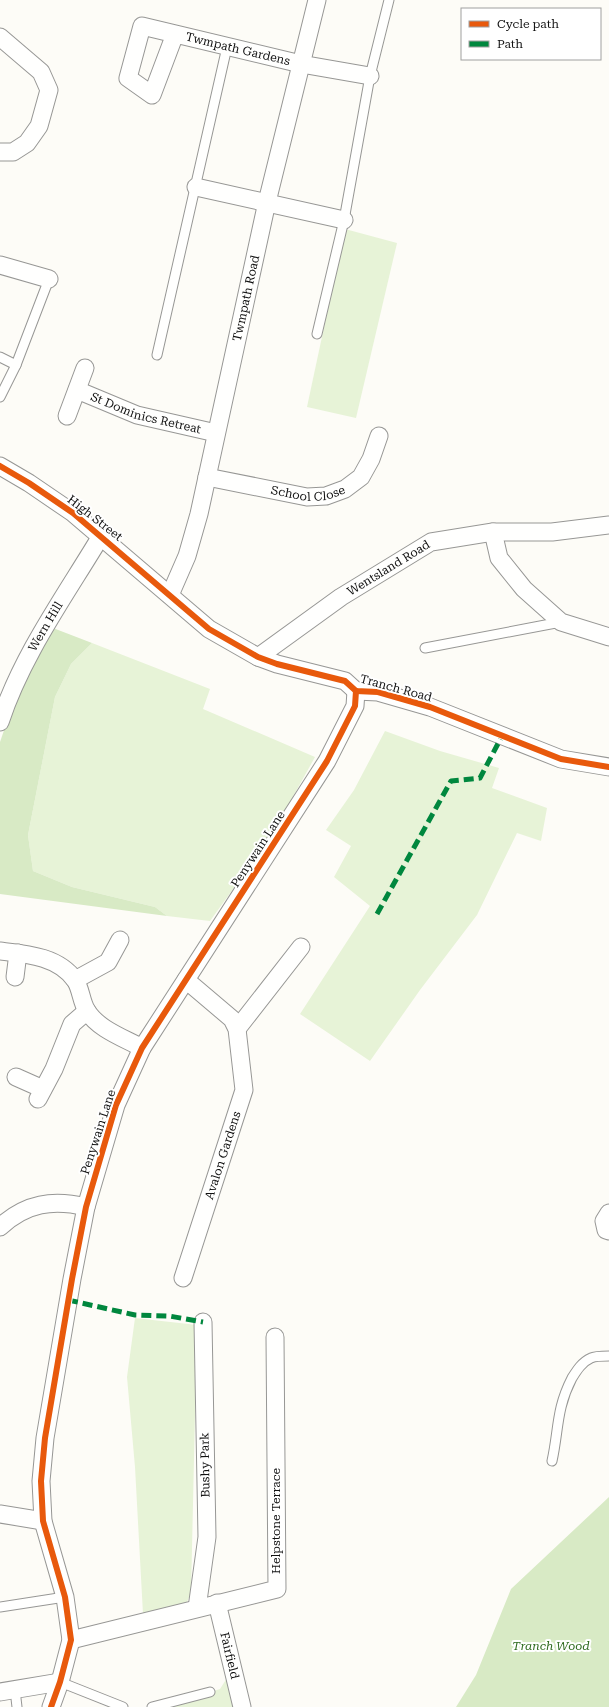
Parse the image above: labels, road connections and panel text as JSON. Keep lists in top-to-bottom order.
{
  "streets": {
    "street": [
      "Twmpath Gardens",
      "Twmpath Road",
      "St Dominics Retreat",
      "School Close",
      "High Street",
      "Wentsland Road",
      "Wern Hill",
      "Tranch Road",
      "Penywain Lane",
      "Avalon Gardens",
      "Bushy Park",
      "Helpstone Terrace",
      "Fairfield"
    ]
  },
  "crossings": [
    ["Twmpath Gardens", "Twmpath Road"],
    ["Twmpath Road", "St Dominics Retreat"],
    ["Twmpath Road", "School Close"],
    ["Twmpath Road", "High Street"],
    ["Twmpath Road", "Tranch Road"],
    ["High Street", "Wern Hill"],
    ["High Street", "Tranch Road"],
    ["Wentsland Road", "Tranch Road"],
    ["Tranch Road", "Penywain Lane"],
    ["Penywain Lane", "Avalon Gardens"],
    ["Penywain Lane", "Helpstone Terrace"],
    ["Bushy Park", "Helpstone Terrace"],
    ["Helpstone Terrace", "Fairfield"]
  ],
  "parks": ["Tranch Wood"],
  "legend": ["Cycle path", "Path"]
}
